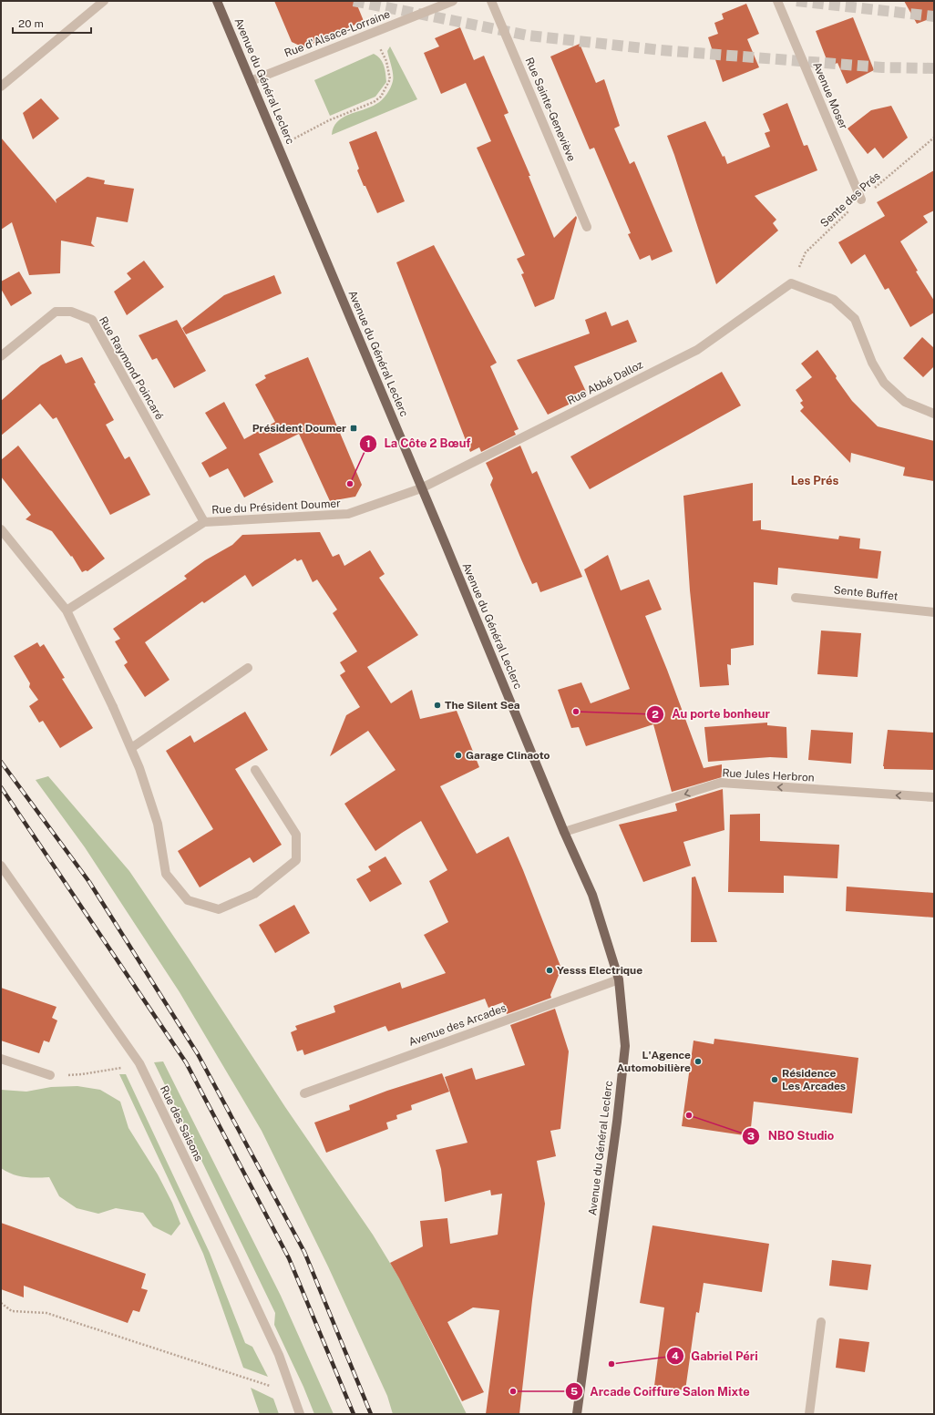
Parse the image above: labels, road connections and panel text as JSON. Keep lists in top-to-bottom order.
{
  "streets": {
    "main road": ["Avenue du Général Leclerc"],
    "street": [
      "Rue d'Alsace-Lorraine",
      "Avenue Moser",
      "Rue Sainte-Geneviève",
      "Rue Raymond Poincaré",
      "Rue Abbé Dalloz",
      "Rue du Président Doumer",
      "Sente Buffet",
      "Rue Jules Herbron",
      "Avenue des Arcades",
      "Rue des Saisons"
    ],
    "path": ["Sente des Prés"]
  },
  "crossings": [
    ["Rue d'Alsace-Lorraine", "Avenue du Général Leclerc"],
    ["Avenue du Général Leclerc", "Rue Abbé Dalloz"],
    ["Avenue du Général Leclerc", "Rue du Président Doumer"],
    ["Avenue du Général Leclerc", "Rue Jules Herbron"],
    ["Avenue du Général Leclerc", "Avenue des Arcades"],
    ["Avenue Moser", "Sente des Prés"],
    ["Sente des Prés", "Rue Abbé Dalloz"],
    ["Rue Raymond Poincaré", "Rue du Président Doumer"],
    ["Rue Abbé Dalloz", "Rue du Président Doumer"]
  ],
  "one_way": ["Rue Jules Herbron"],
  "districts": ["Les Prés"],
  "places": {
    "transit": ["Président Doumer"],
    "other": [
      "La Côte 2 Bœuf",
      "The Silent Sea",
      "Au porte bonheur",
      "Garage Clinaoto",
      "Yesss Electrique",
      "L'Agence Automobilière",
      "Résidence Les Arcades",
      "NBO Studio",
      "Gabriel Péri",
      "Arcade Coiffure Salon Mixte"
    ]
  },
  "scale_bar": "20 m"
}
